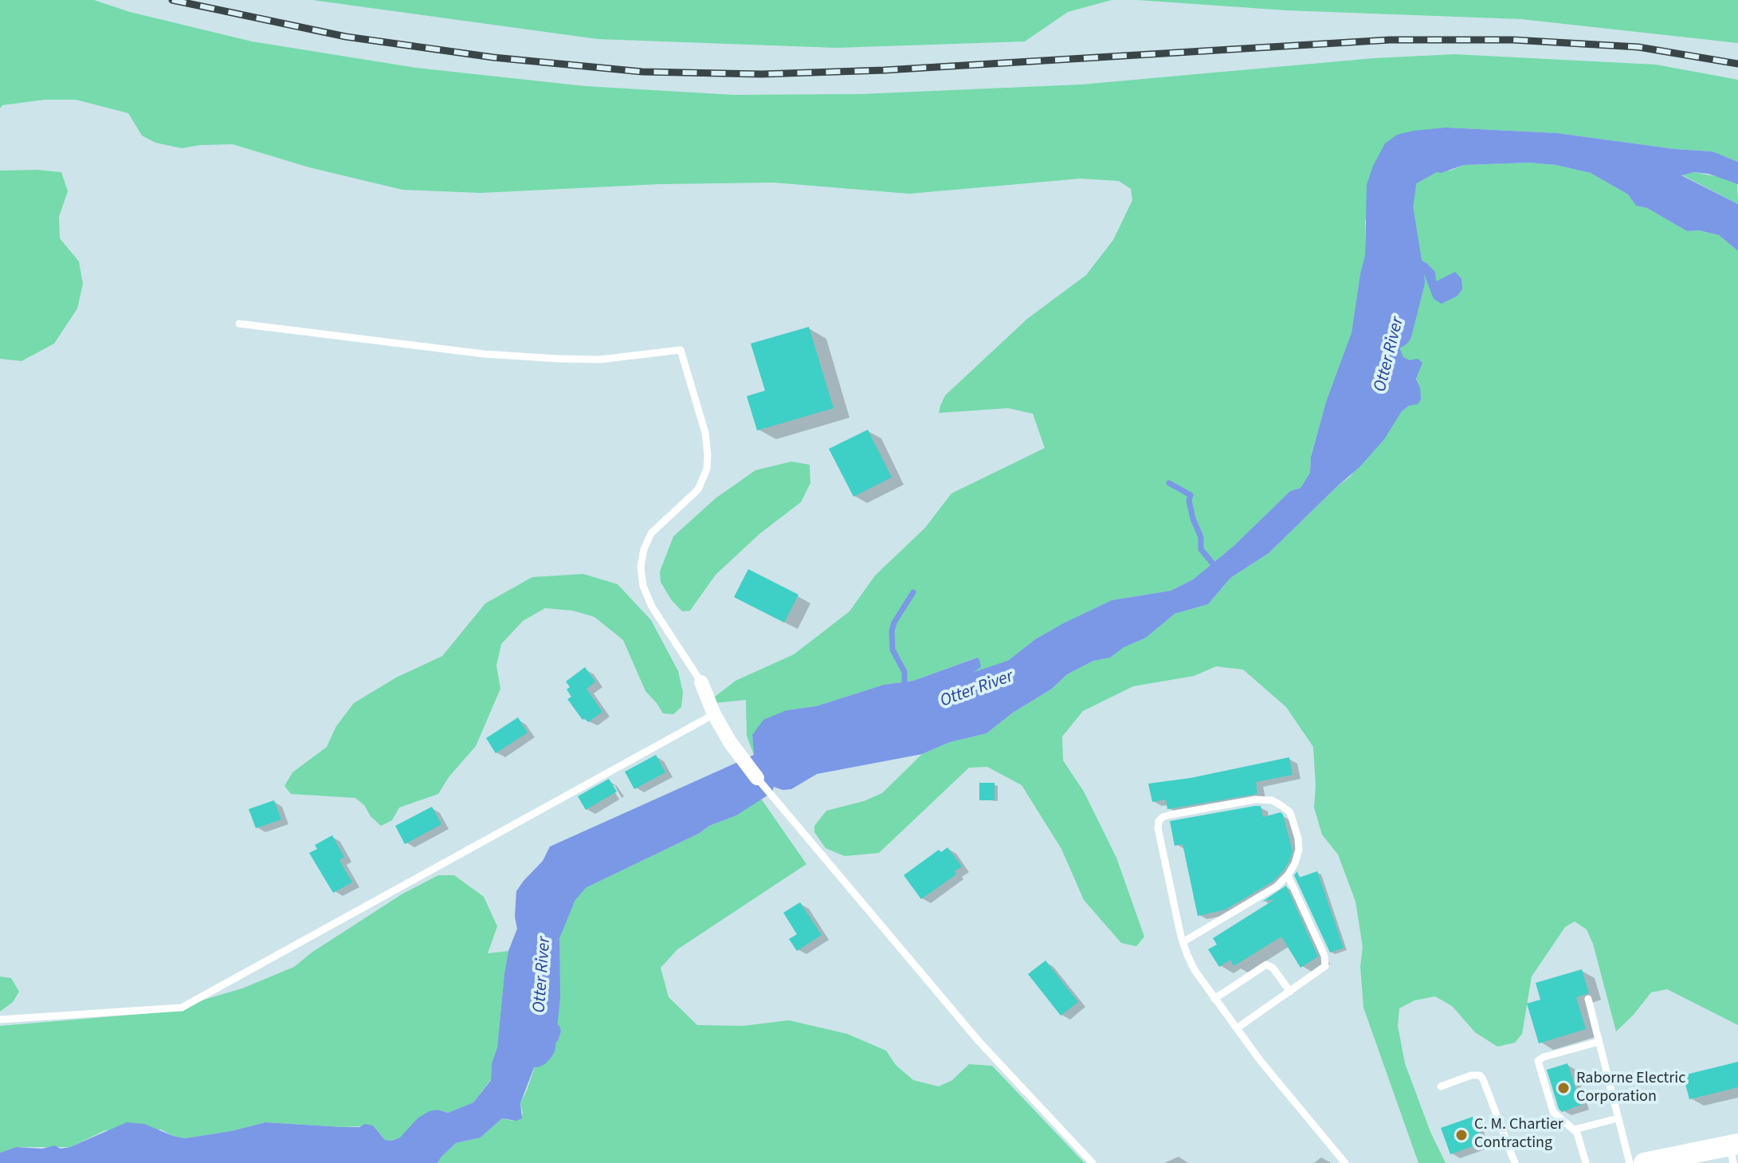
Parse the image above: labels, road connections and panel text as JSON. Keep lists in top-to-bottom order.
{
  "water": ["Otter River"],
  "places": ["Raborne Electric Corporation", "C. M. Chartier Contracting"]
}
